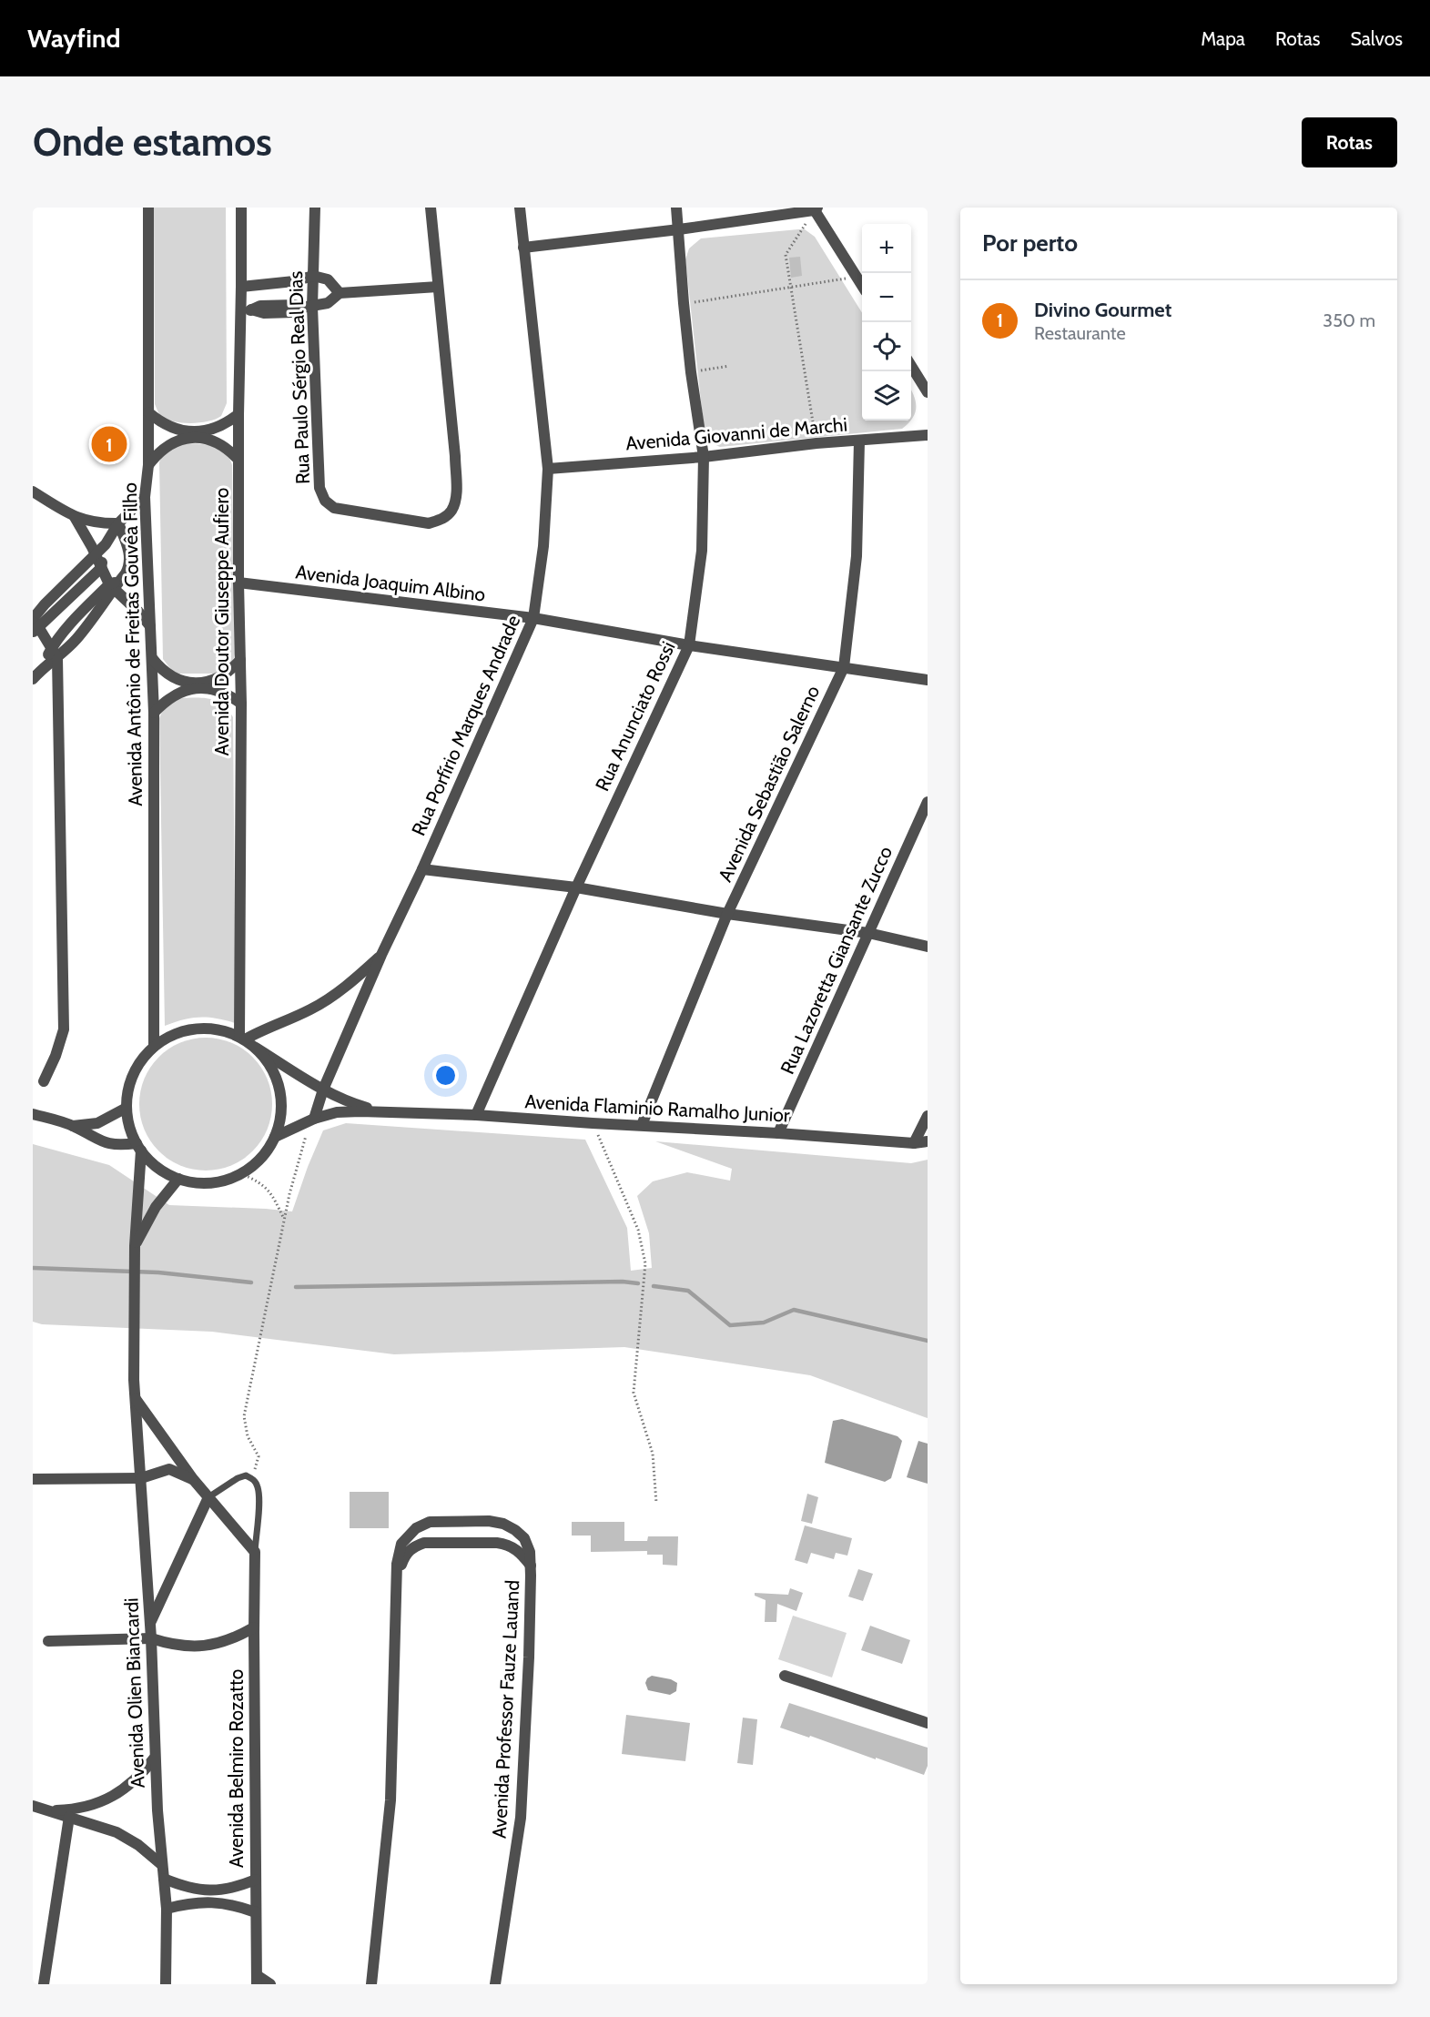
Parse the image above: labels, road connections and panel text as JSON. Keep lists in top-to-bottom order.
{
  "streets": {
    "street": [
      "Rua Paulo Sérgio Real Dias",
      "Avenida Giovanni de Marchi",
      "Avenida Joaquim Albino",
      "Avenida Doutor Giuseppe Aufiero",
      "Avenida Antônio de Freitas Gouvêa Filho",
      "Rua Anunciato Rossi",
      "Rua Porfírio Marques Andrade",
      "Avenida Sebastião Salerno",
      "Rua Lazoretta Giansante Zucco",
      "Avenida Flaminio Ramalho Junior",
      "Avenida Olien Biancardi",
      "Avenida Professor Fauze Lauand",
      "Avenida Belmiro Rozatto"
    ]
  },
  "crossings": [
    ["Avenida Giovanni de Marchi", "Rua Anunciato Rossi"],
    ["Avenida Giovanni de Marchi", "Rua Porfírio Marques Andrade"],
    ["Avenida Giovanni de Marchi", "Avenida Sebastião Salerno"],
    ["Avenida Joaquim Albino", "Avenida Doutor Giuseppe Aufiero"],
    ["Avenida Joaquim Albino", "Rua Anunciato Rossi"],
    ["Avenida Joaquim Albino", "Rua Porfírio Marques Andrade"],
    ["Avenida Joaquim Albino", "Avenida Sebastião Salerno"],
    ["Avenida Doutor Giuseppe Aufiero", "Avenida Antônio de Freitas Gouvêa Filho"],
    ["Avenida Doutor Giuseppe Aufiero", "Rua Porfírio Marques Andrade"],
    ["Avenida Doutor Giuseppe Aufiero", "Avenida Flaminio Ramalho Junior"],
    ["Avenida Doutor Giuseppe Aufiero", "Avenida Olien Biancardi"],
    ["Avenida Antônio de Freitas Gouvêa Filho", "Rua Porfírio Marques Andrade"],
    ["Avenida Antônio de Freitas Gouvêa Filho", "Avenida Flaminio Ramalho Junior"],
    ["Avenida Antônio de Freitas Gouvêa Filho", "Avenida Olien Biancardi"],
    ["Rua Anunciato Rossi", "Avenida Flaminio Ramalho Junior"],
    ["Rua Porfírio Marques Andrade", "Avenida Flaminio Ramalho Junior"],
    ["Rua Porfírio Marques Andrade", "Avenida Olien Biancardi"],
    ["Avenida Sebastião Salerno", "Avenida Flaminio Ramalho Junior"],
    ["Rua Lazoretta Giansante Zucco", "Avenida Flaminio Ramalho Junior"],
    ["Avenida Flaminio Ramalho Junior", "Avenida Olien Biancardi"]
  ],
  "page": {
    "header": "Wayfind",
    "nav": ["Mapa", "Rotas", "Salvos"],
    "buttons": "Rotas",
    "title": "Onde estamos",
    "heading": "Por perto",
    "map_buttons": ["+", "−"],
    "list": [
      {
        "mark": "1",
        "name": "Divino Gourmet",
        "note": "Restaurante",
        "value": "350 m"
      }
    ],
    "pins": "1"
  }
}
